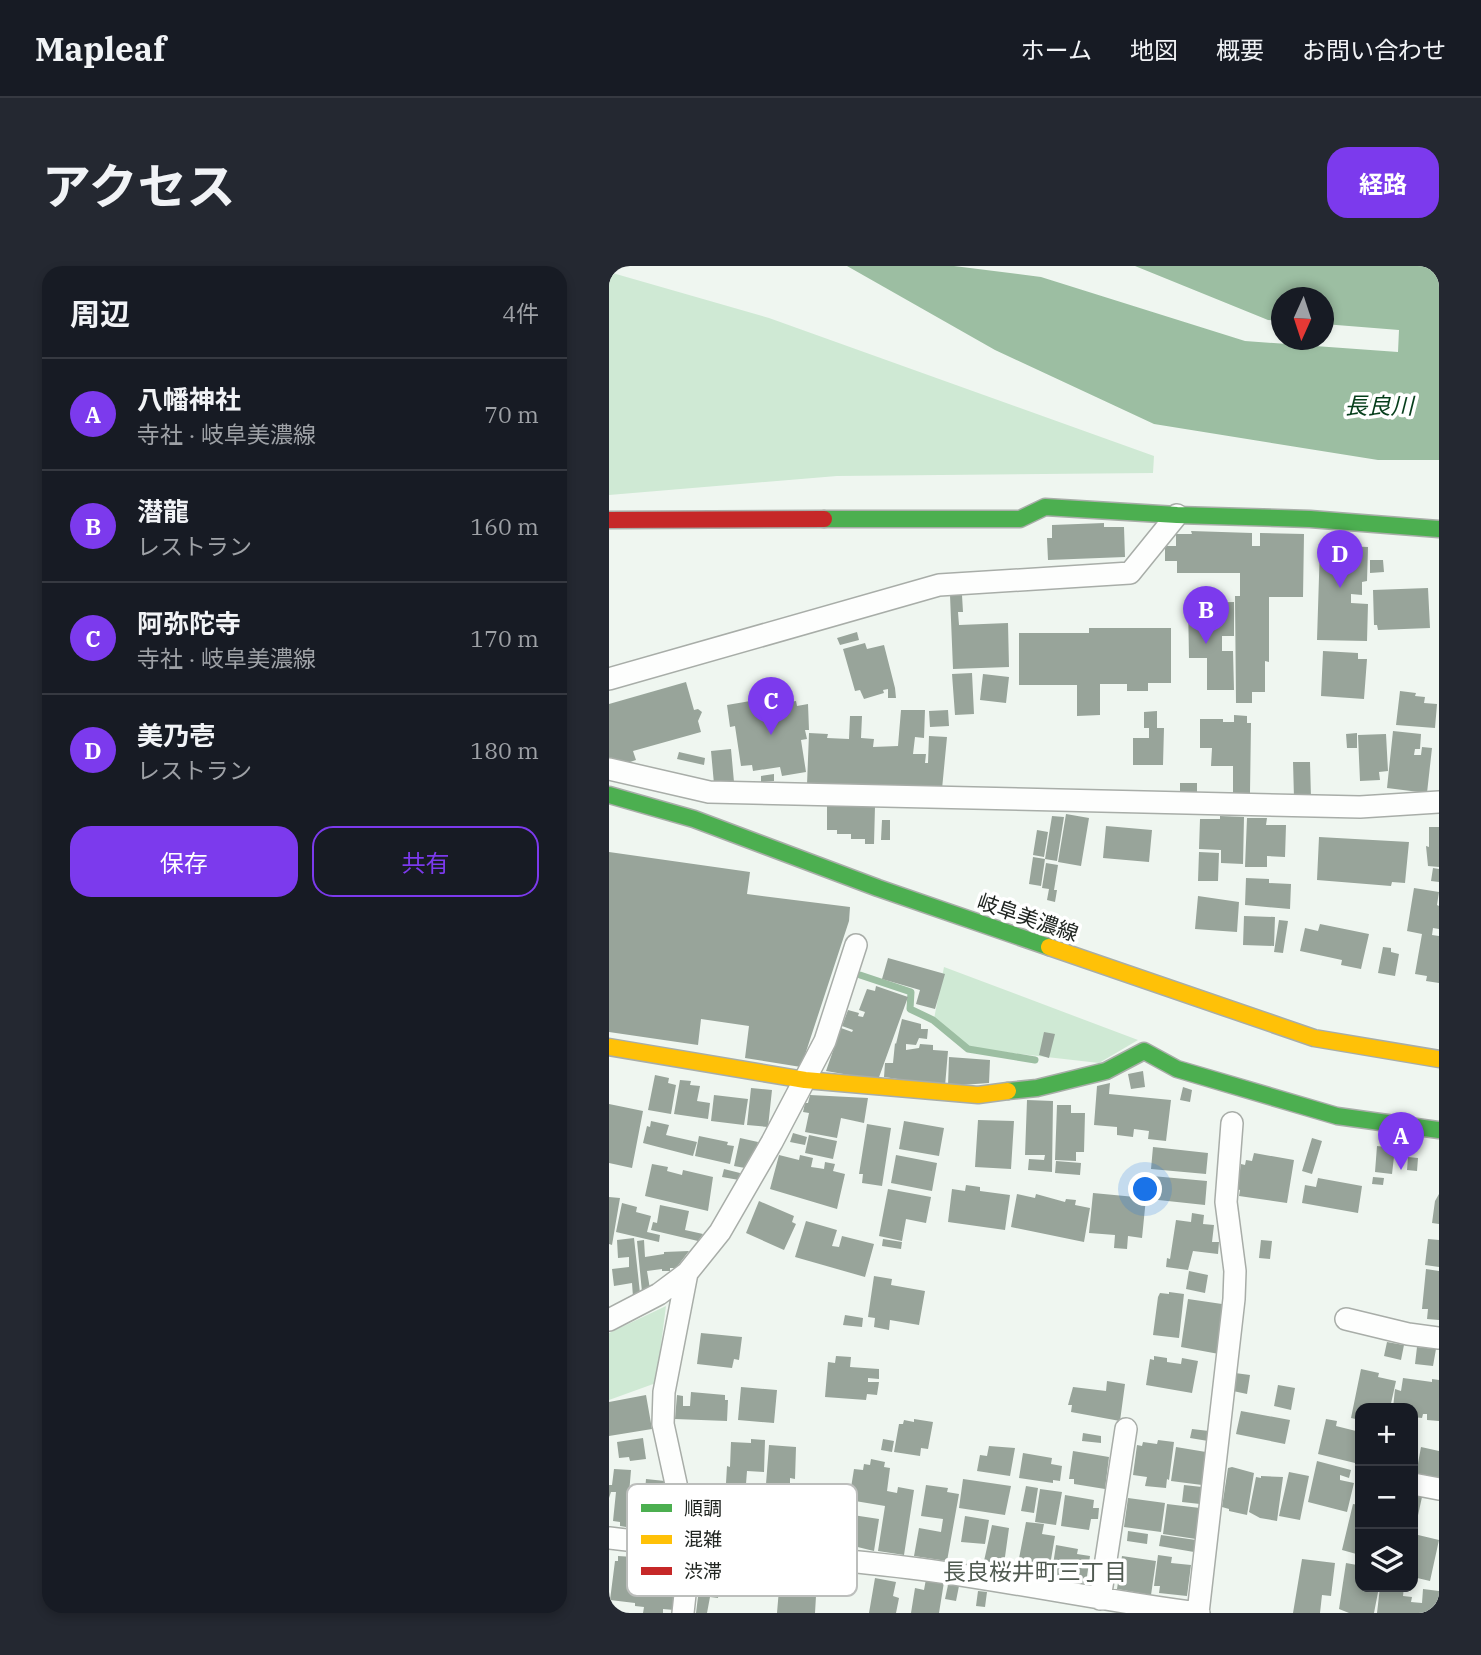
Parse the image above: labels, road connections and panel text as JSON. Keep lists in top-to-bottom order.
{
  "streets": {
    "street": ["岐阜美濃線"]
  },
  "districts": ["長良桜井町三丁目"],
  "water": ["長良川"],
  "legend": ["順調", "混雑", "渋滞"],
  "north": "bottom",
  "page": {
    "header": "Mapleaf",
    "nav": [
      "ホーム",
      "地図",
      "概要",
      "お問い合わせ"
    ],
    "title": "アクセス",
    "buttons": [
      "経路",
      ["保存", "共有"]
    ],
    "heading": ["周辺", "4件"],
    "list": [
      {
        "mark": "A",
        "name": "八幡神社",
        "note": "寺社 · 岐阜美濃線",
        "value": "70 m"
      },
      {
        "mark": "B",
        "name": "潜龍",
        "note": "レストラン",
        "value": "160 m"
      },
      {
        "mark": "C",
        "name": "阿弥陀寺",
        "note": "寺社 · 岐阜美濃線",
        "value": "170 m"
      },
      {
        "mark": "D",
        "name": "美乃壱",
        "note": "レストラン",
        "value": "180 m"
      }
    ],
    "pins": [
      "D",
      "B",
      "C",
      "A"
    ],
    "map_buttons": ["+", "−"]
  }
}
